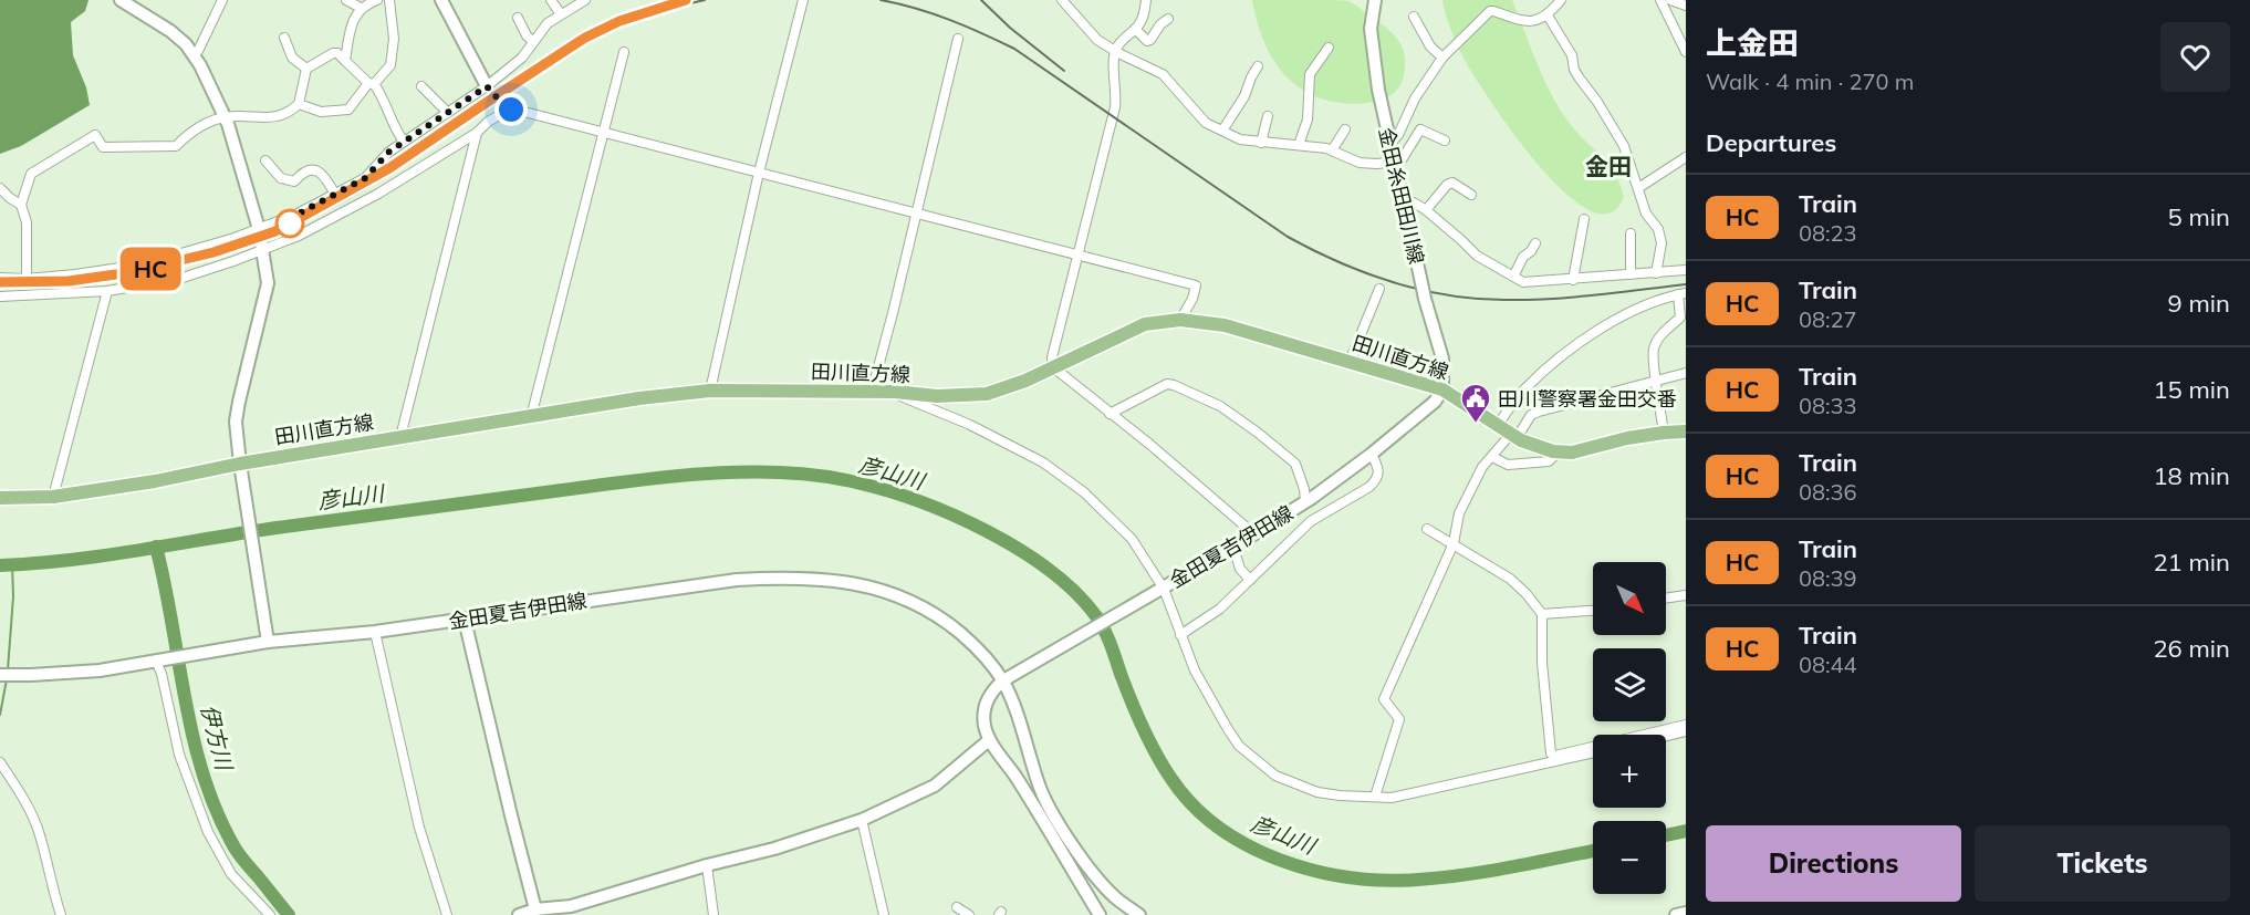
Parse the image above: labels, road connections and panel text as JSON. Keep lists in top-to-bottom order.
{
  "streets": {
    "main road": ["金田糸田田川線", "田川直方線", "金田夏吉伊田線"]
  },
  "crossings": [
    ["金田糸田田川線", "田川直方線"],
    ["金田糸田田川線", "金田夏吉伊田線"],
    ["田川直方線", "金田夏吉伊田線"]
  ],
  "districts": ["金田"],
  "water": ["彦山川", "伊方川"],
  "places": {
    "public building": ["田川警察署金田交番"]
  },
  "north": "bottom right",
  "page": {
    "on_map": "HC",
    "heading": [
      ["上金田", "Walk · 4 min · 270 m"],
      "Departures"
    ],
    "list": [
      {
        "mark": "HC",
        "name": "Train",
        "note": "08:23",
        "value": "5 min"
      },
      {
        "mark": "HC",
        "name": "Train",
        "note": "08:27",
        "value": "9 min"
      },
      {
        "mark": "HC",
        "name": "Train",
        "note": "08:33",
        "value": "15 min"
      },
      {
        "mark": "HC",
        "name": "Train",
        "note": "08:36",
        "value": "18 min"
      },
      {
        "mark": "HC",
        "name": "Train",
        "note": "08:39",
        "value": "21 min"
      },
      {
        "mark": "HC",
        "name": "Train",
        "note": "08:44",
        "value": "26 min"
      }
    ],
    "map_buttons": ["+", "−"],
    "buttons": ["Directions", "Tickets"]
  }
}
